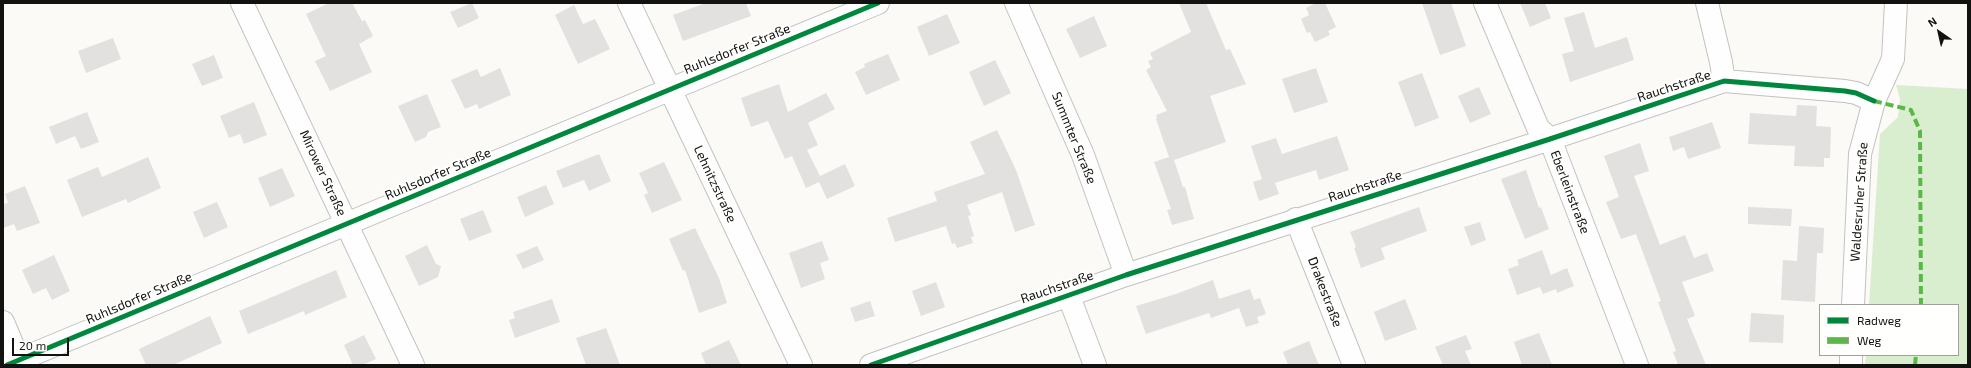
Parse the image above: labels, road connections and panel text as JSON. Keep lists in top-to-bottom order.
{
  "streets": {
    "street": [
      "Ruhlsdorfer Straße",
      "Rauchstraße",
      "Summter Straße",
      "Mirower Straße",
      "Lehnitzstraße",
      "Eberleinstraße",
      "Waldesruher Straße",
      "Drakestraße"
    ]
  },
  "crossings": [
    ["Ruhlsdorfer Straße", "Mirower Straße"],
    ["Ruhlsdorfer Straße", "Lehnitzstraße"],
    ["Rauchstraße", "Summter Straße"],
    ["Rauchstraße", "Eberleinstraße"],
    ["Rauchstraße", "Waldesruher Straße"],
    ["Rauchstraße", "Drakestraße"]
  ],
  "legend": ["Radweg", "Weg"],
  "scale_bar": "20 m",
  "north": "top left"
}
